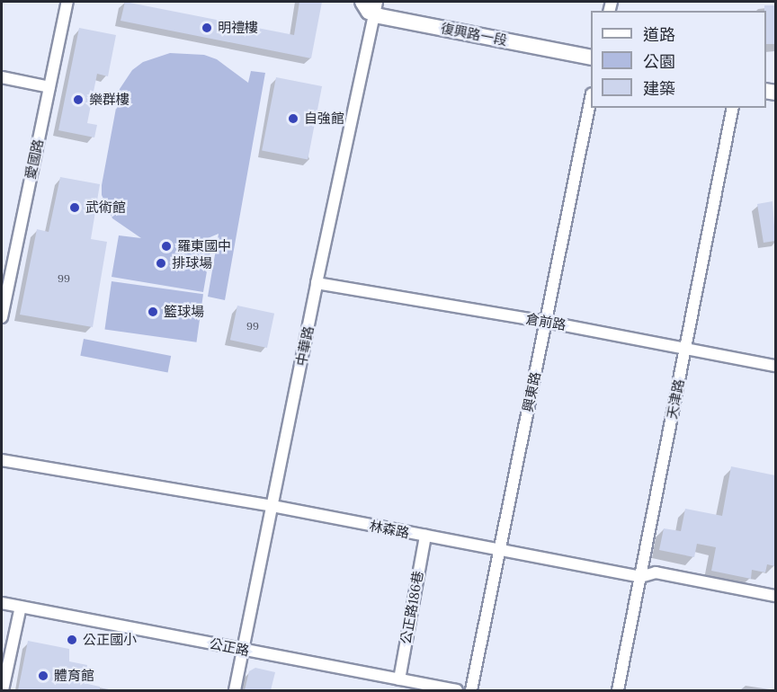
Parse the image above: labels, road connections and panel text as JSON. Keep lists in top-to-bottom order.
{
  "streets": {
    "main road": ["復興路一段"],
    "street": [
      "愛國路",
      "倉前路",
      "中華路",
      "興東路",
      "天津路",
      "林森路",
      "公正路186巷",
      "公正路"
    ]
  },
  "crossings": [
    ["復興路一段", "中華路"],
    ["倉前路", "中華路"],
    ["倉前路", "興東路"],
    ["倉前路", "天津路"],
    ["中華路", "林森路"],
    ["中華路", "公正路"],
    ["興東路", "林森路"],
    ["天津路", "林森路"],
    ["林森路", "公正路186巷"],
    ["公正路186巷", "公正路"]
  ],
  "places": [
    "明禮樓",
    "樂群樓",
    "自強館",
    "武術館",
    "羅東國中",
    "排球場",
    "籃球場",
    "公正國小",
    "體育館"
  ],
  "house_numbers": ["99", "99"],
  "legend": ["道路", "公園", "建築"]
}
